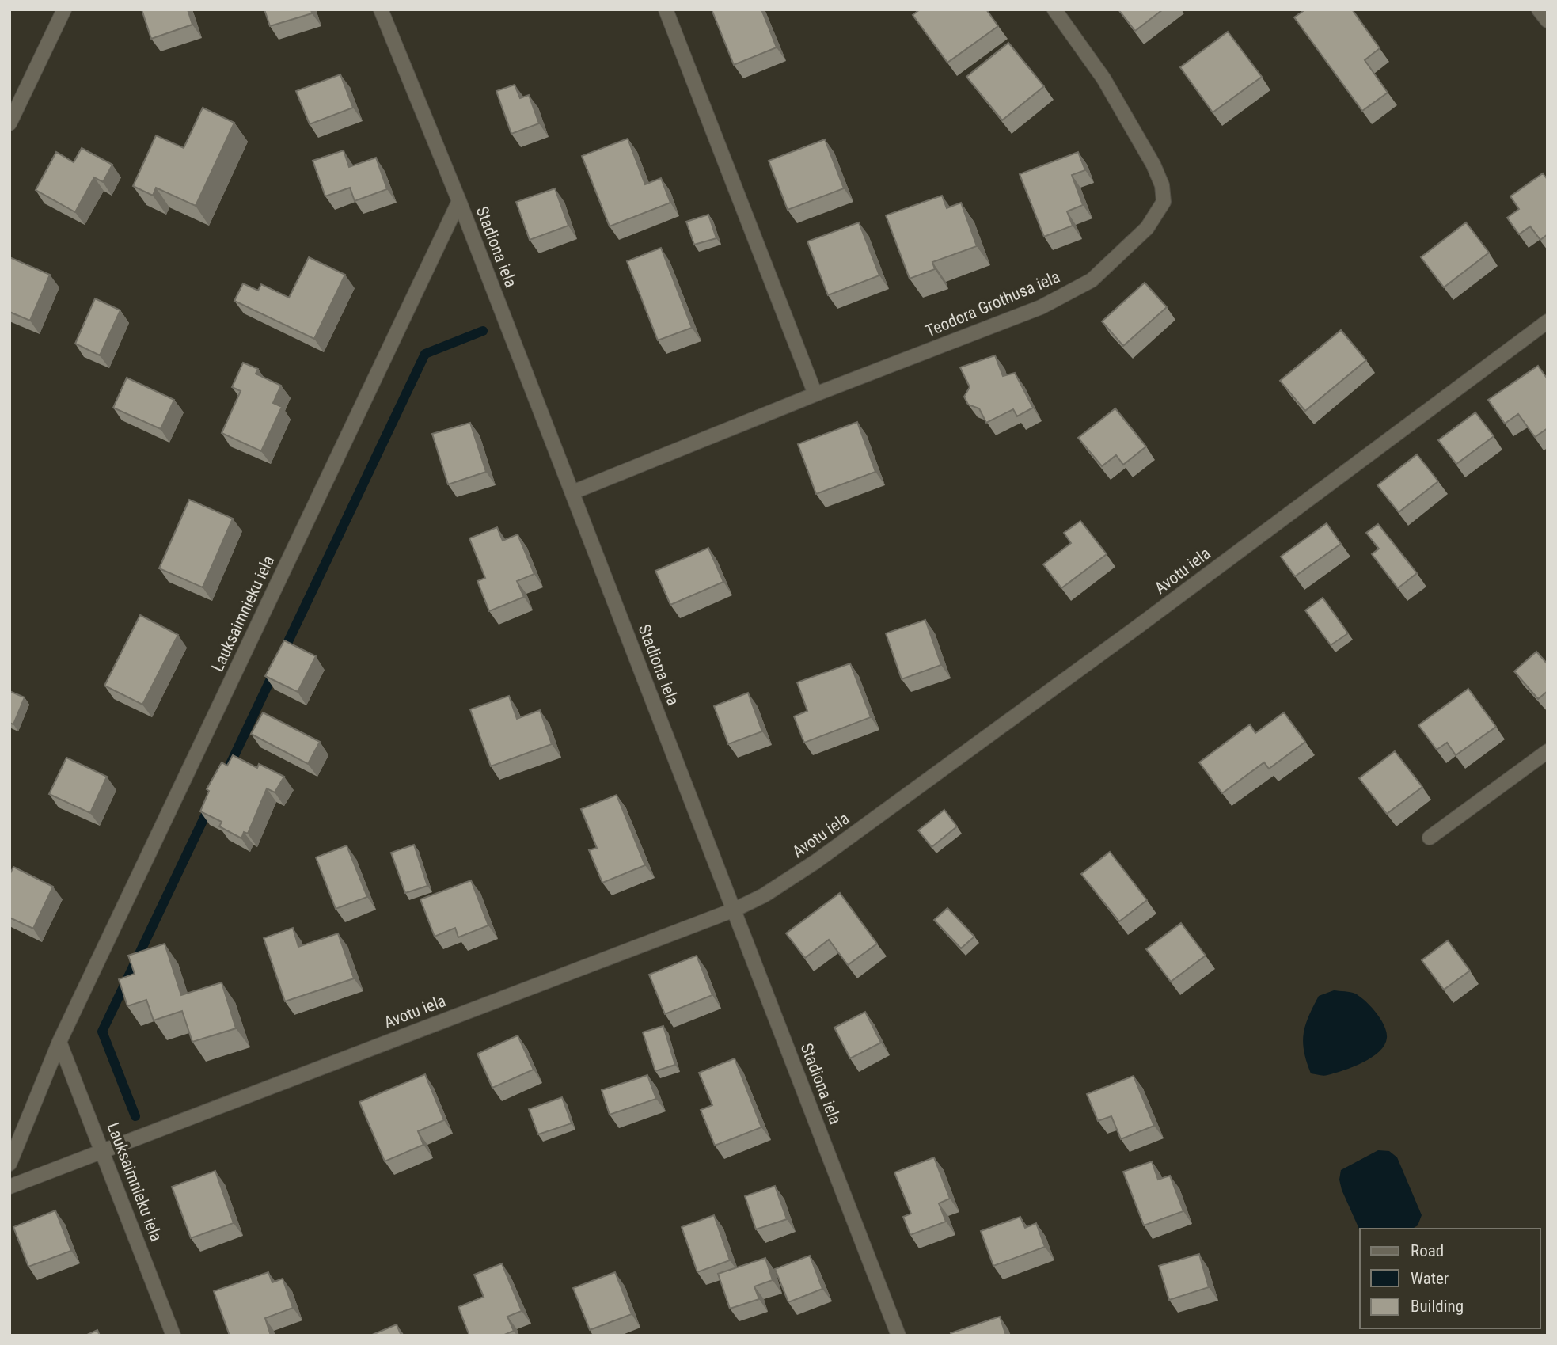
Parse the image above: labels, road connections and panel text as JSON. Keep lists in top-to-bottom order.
{
  "streets": {
    "street": [
      "Stadiona iela",
      "Teodora Grothusa iela",
      "Avotu iela",
      "Lauksaimnieku iela"
    ]
  },
  "crossings": [
    ["Stadiona iela", "Teodora Grothusa iela"],
    ["Stadiona iela", "Avotu iela"],
    ["Stadiona iela", "Lauksaimnieku iela"],
    ["Avotu iela", "Lauksaimnieku iela"]
  ],
  "legend": ["Road", "Water", "Building"]
}
